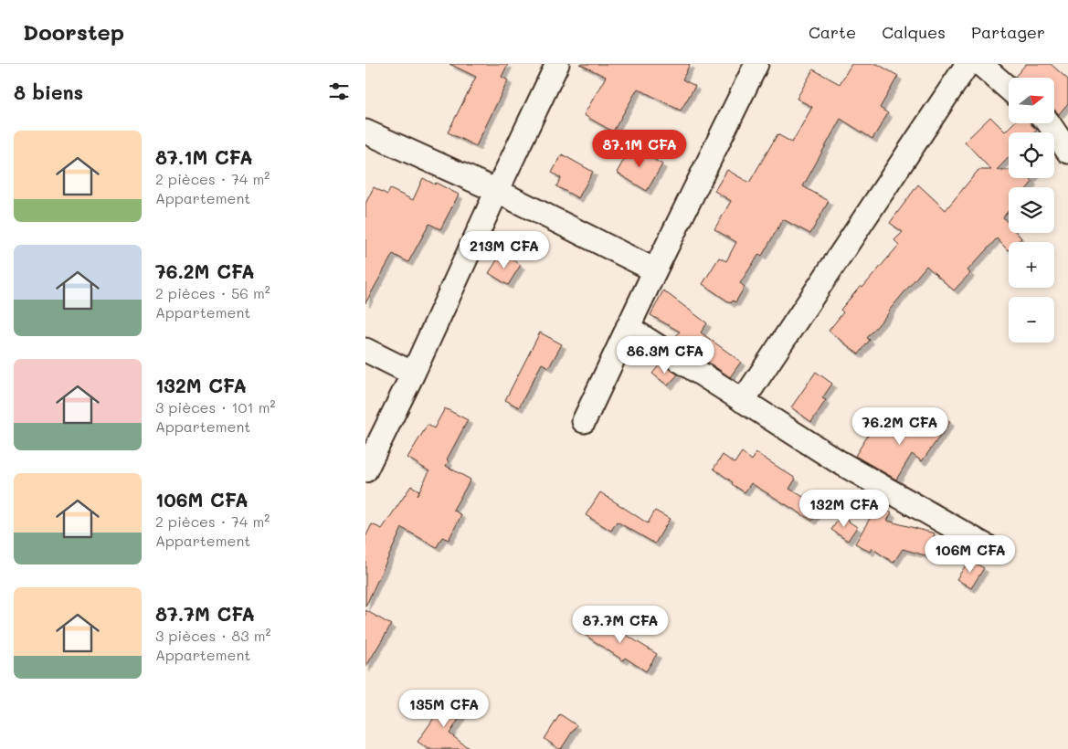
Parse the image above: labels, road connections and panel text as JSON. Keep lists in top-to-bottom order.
{
  "north": "right",
  "page": {
    "header": "Doorstep",
    "nav": ["Carte", "Calques", "Partager"],
    "heading": "8 biens",
    "map_buttons": ["+", "−"],
    "list": [
      {
        "name": "87.1M CFA",
        "note": "2 pièces · 74 m² · Appartement"
      },
      {
        "name": "76.2M CFA",
        "note": "2 pièces · 56 m² · Appartement"
      },
      {
        "name": "132M CFA",
        "note": "3 pièces · 101 m² · Appartement"
      },
      {
        "name": "106M CFA",
        "note": "2 pièces · 74 m² · Appartement"
      },
      {
        "name": "87.7M CFA",
        "note": "3 pièces · 83 m² · Appartement"
      }
    ],
    "price": [
      "87.1M CFA",
      "213M CFA",
      "86.3M CFA",
      "76.2M CFA",
      "132M CFA",
      "106M CFA",
      "87.7M CFA",
      "135M CFA"
    ]
  }
}
